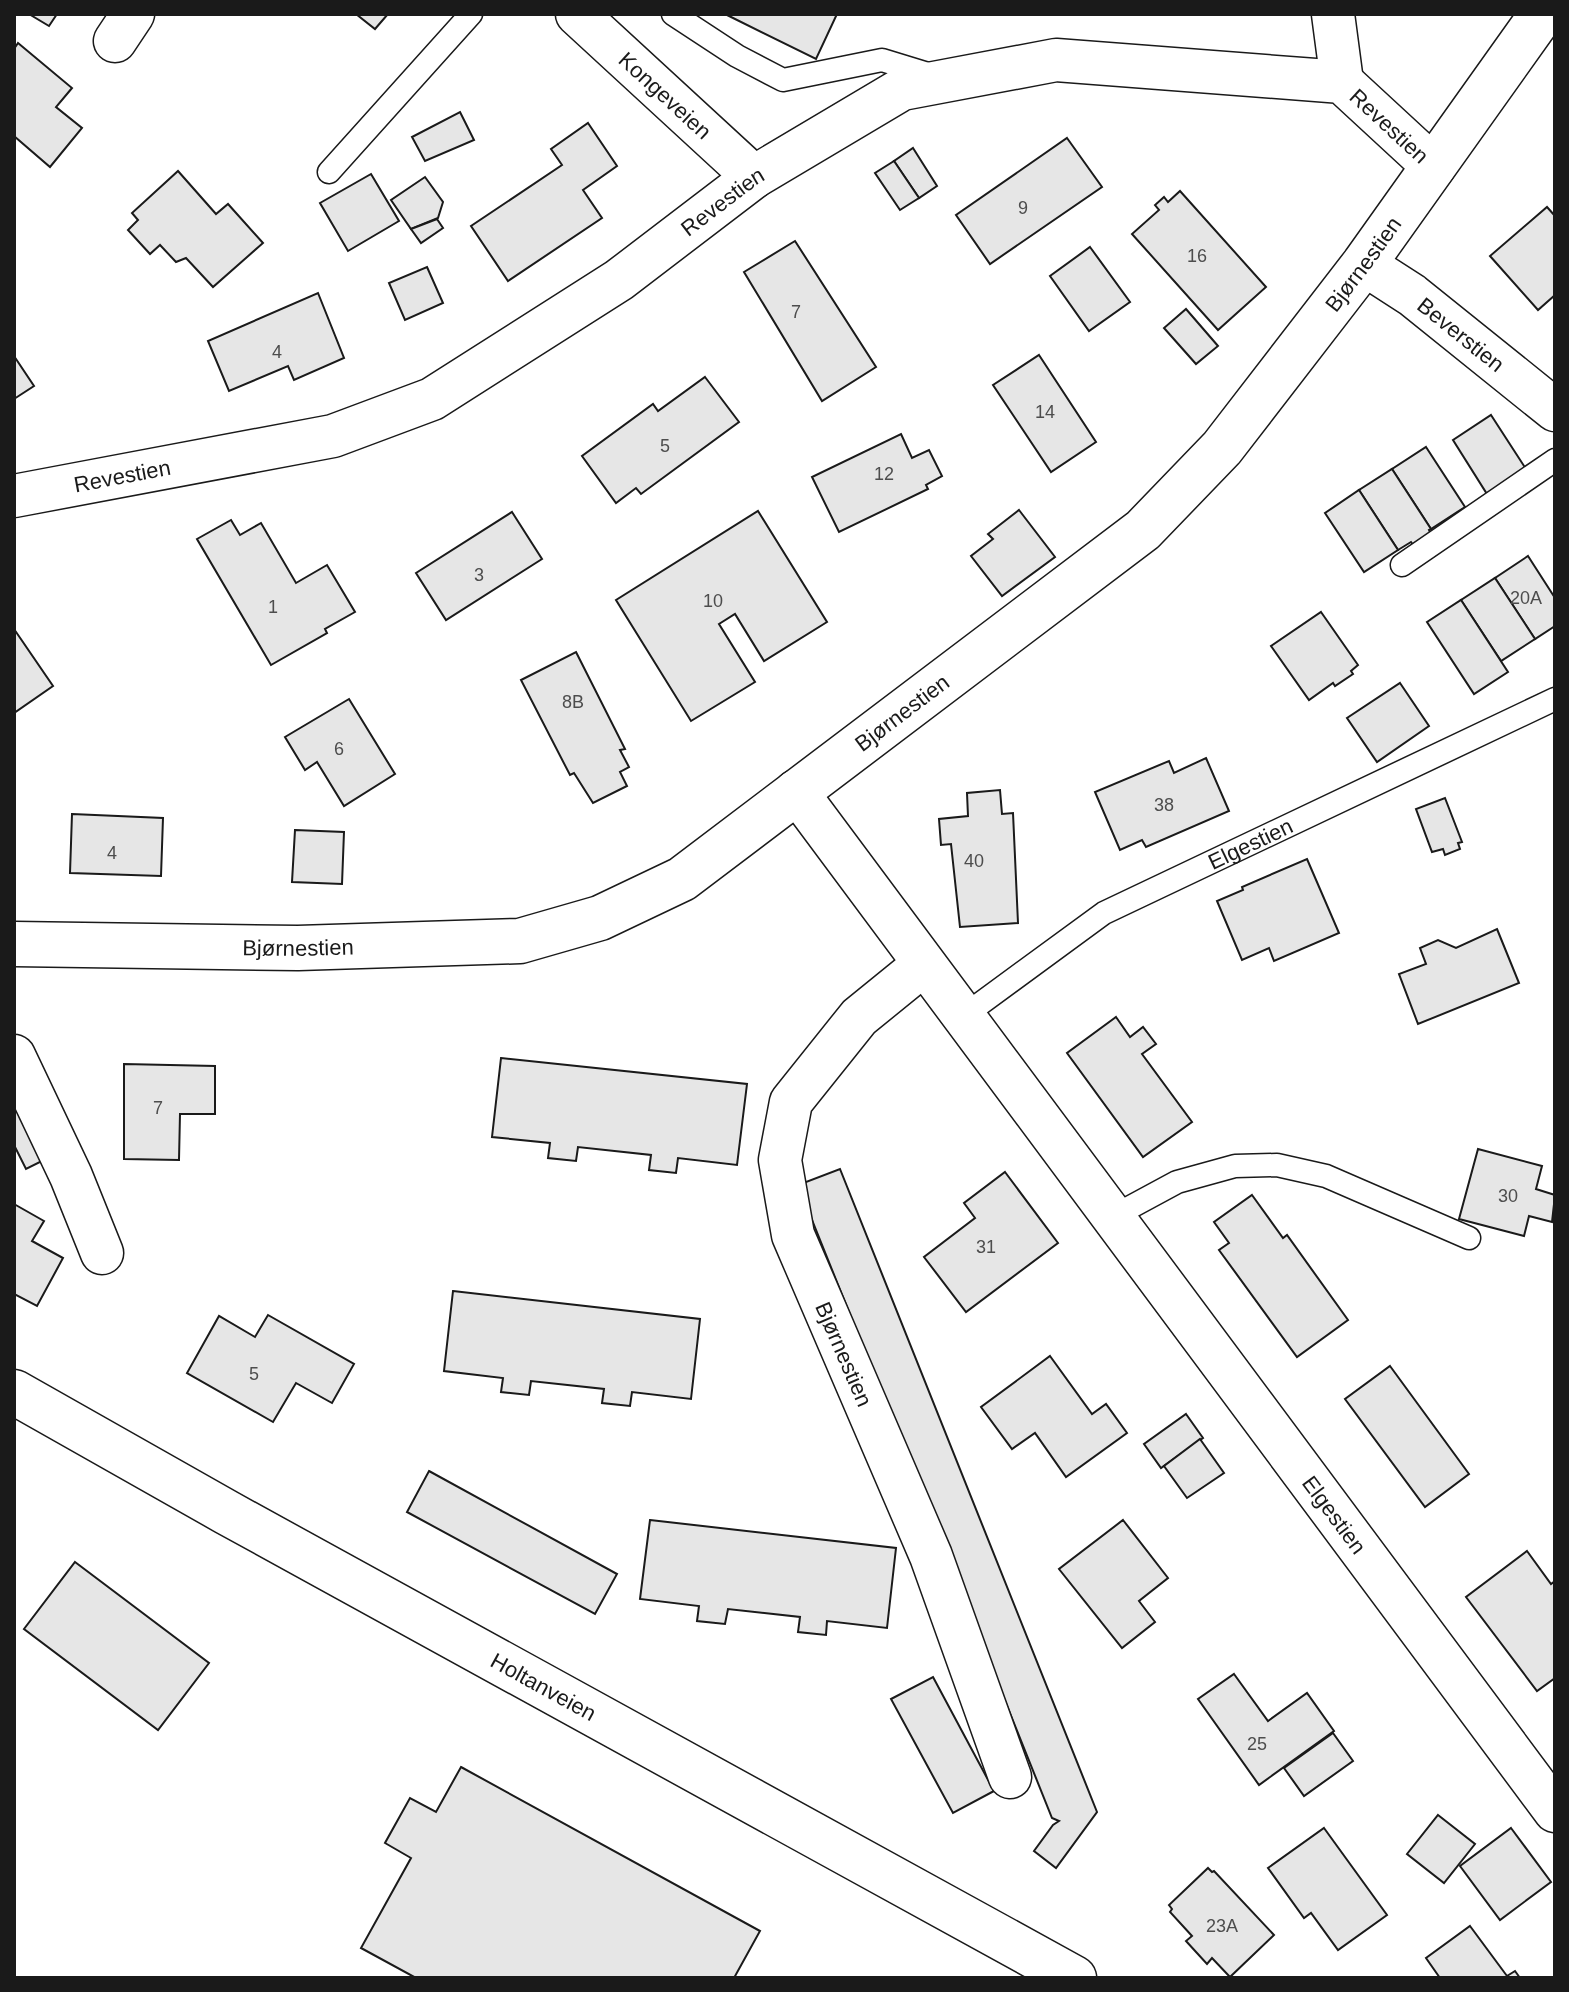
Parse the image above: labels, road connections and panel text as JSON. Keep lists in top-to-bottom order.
{
  "streets": {
    "street": [
      "Kongeveien",
      "Revestien",
      "Bjørnestien",
      "Beverstien",
      "Elgestien",
      "Holtanveien"
    ]
  },
  "crossings": [
    ["Kongeveien", "Revestien"],
    ["Revestien", "Bjørnestien"],
    ["Bjørnestien", "Beverstien"],
    ["Bjørnestien", "Elgestien"]
  ],
  "house_numbers": [
    "9",
    "16",
    "7",
    "4",
    "14",
    "5",
    "12",
    "3",
    "20A",
    "10",
    "1",
    "8B",
    "6",
    "38",
    "4",
    "40",
    "7",
    "30",
    "31",
    "5",
    "25",
    "23A"
  ]
}
